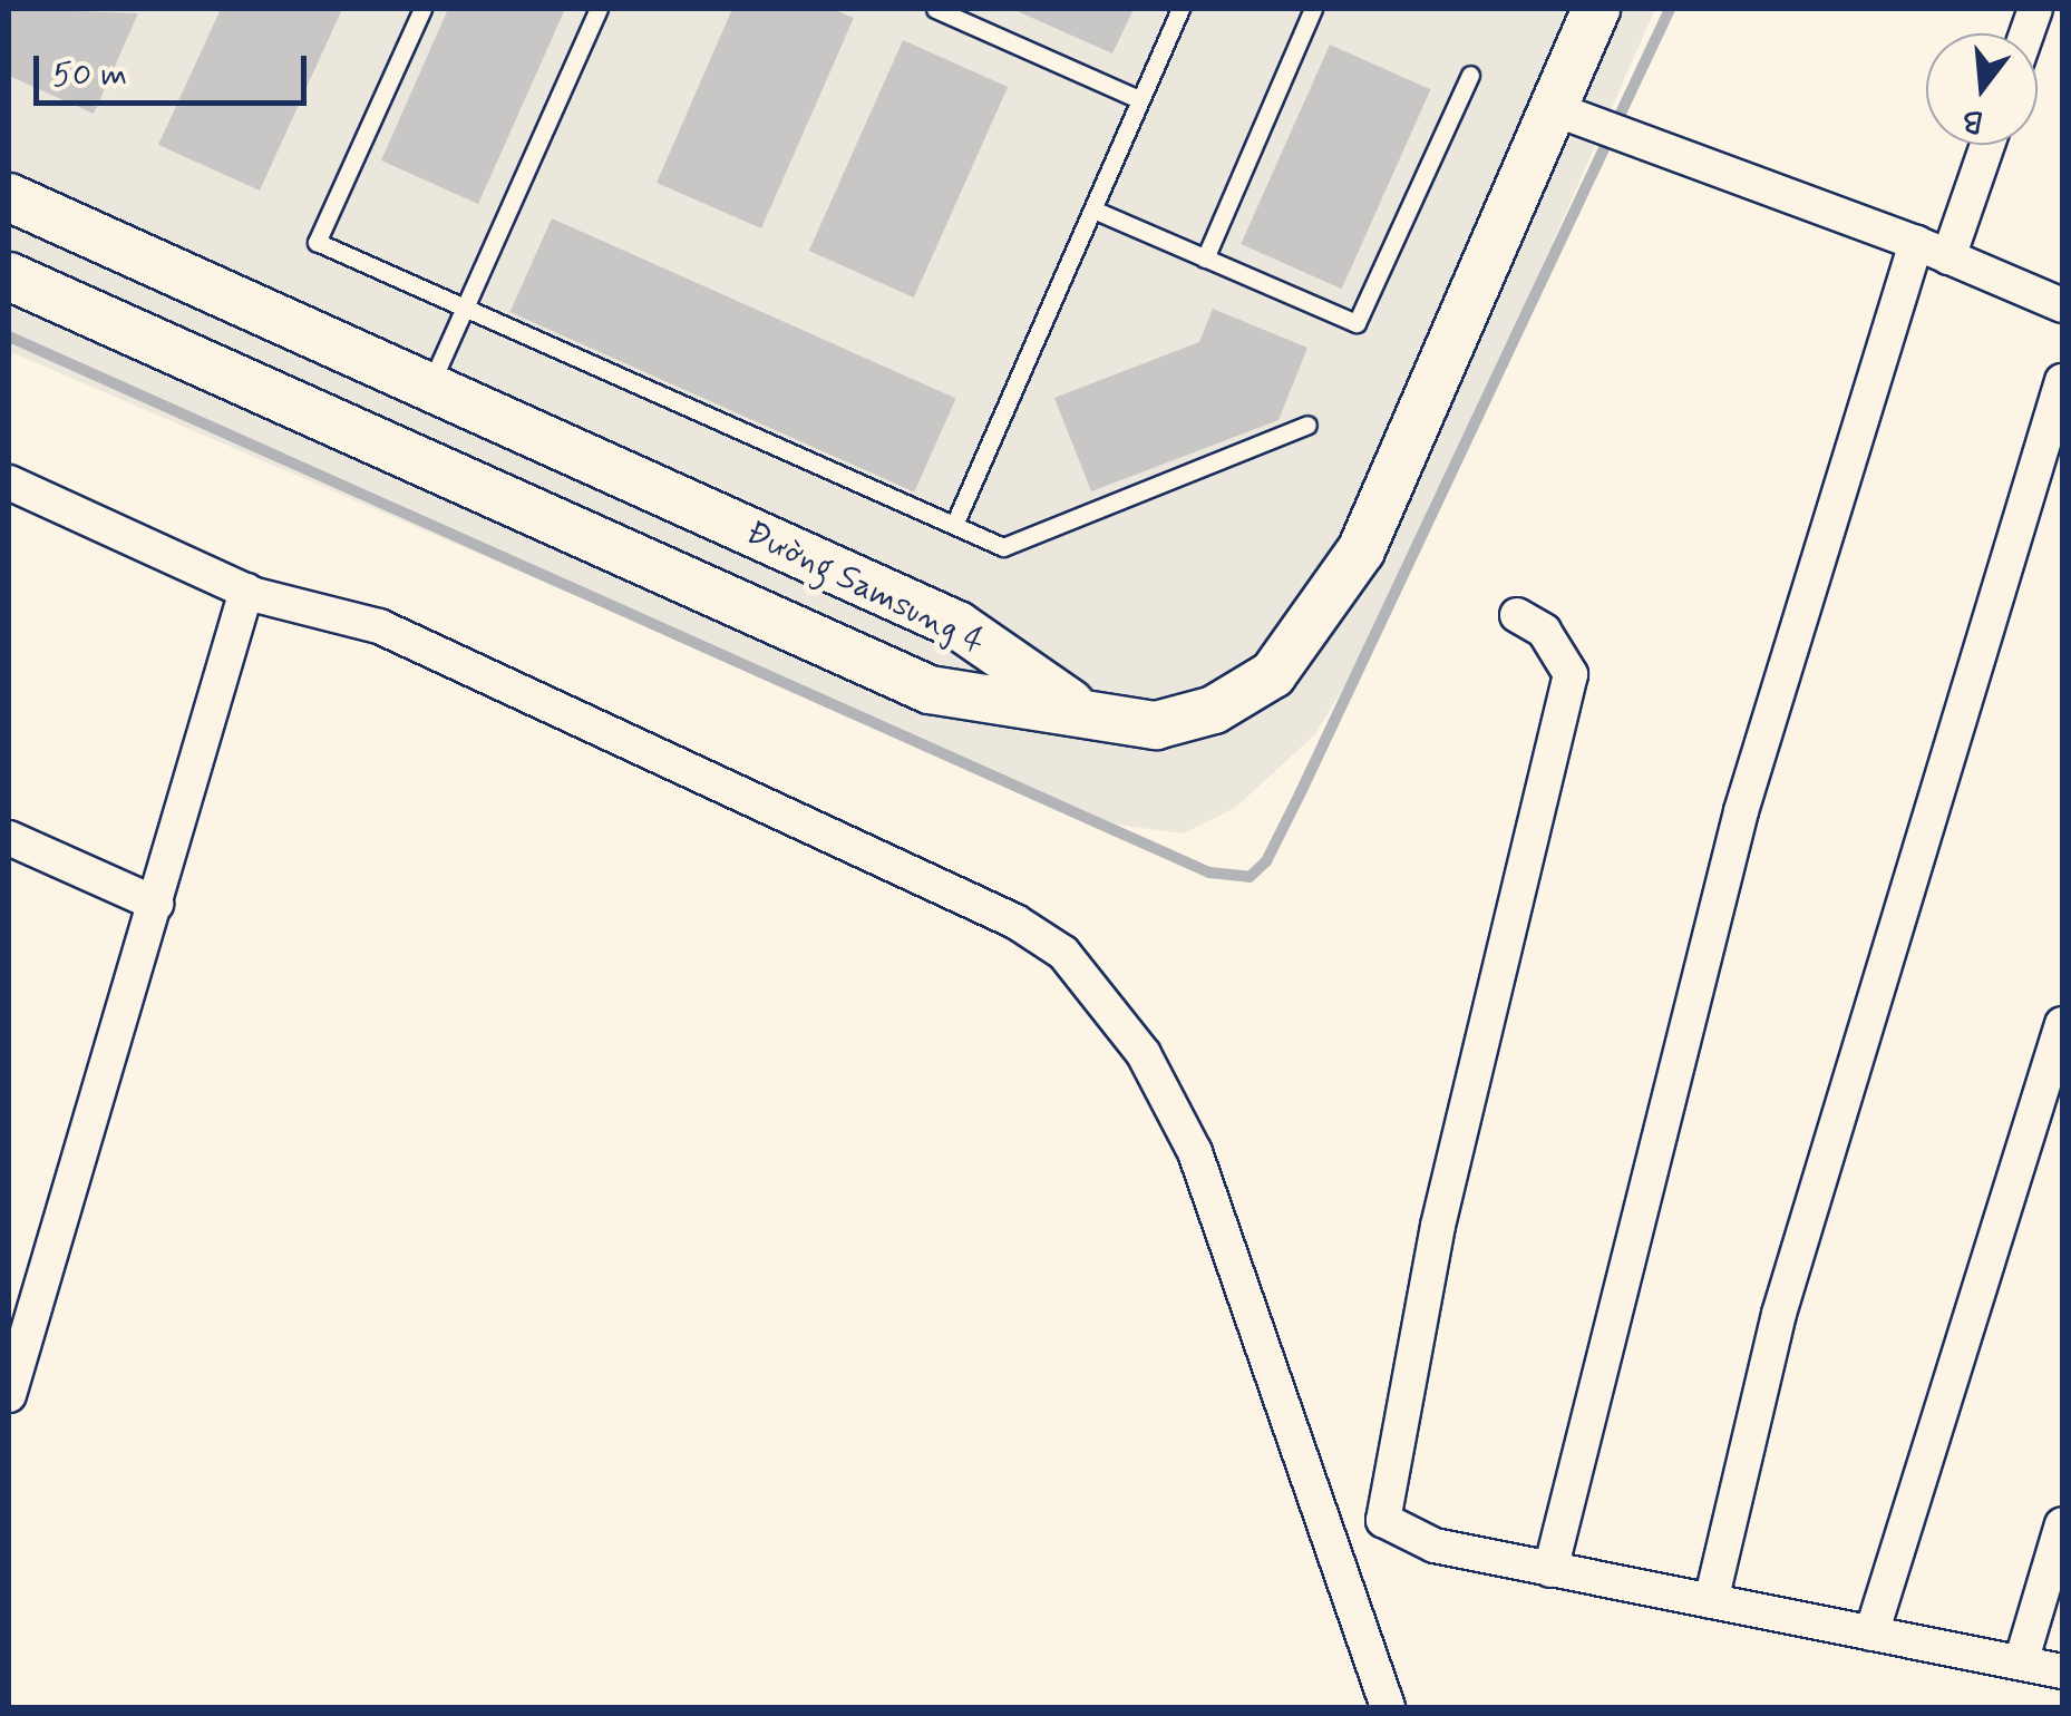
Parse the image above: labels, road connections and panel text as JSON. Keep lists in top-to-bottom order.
{
  "streets": {
    "main road": ["Đường Samsung 4"]
  },
  "scale_bar": "50 m",
  "north": "bottom"
}
